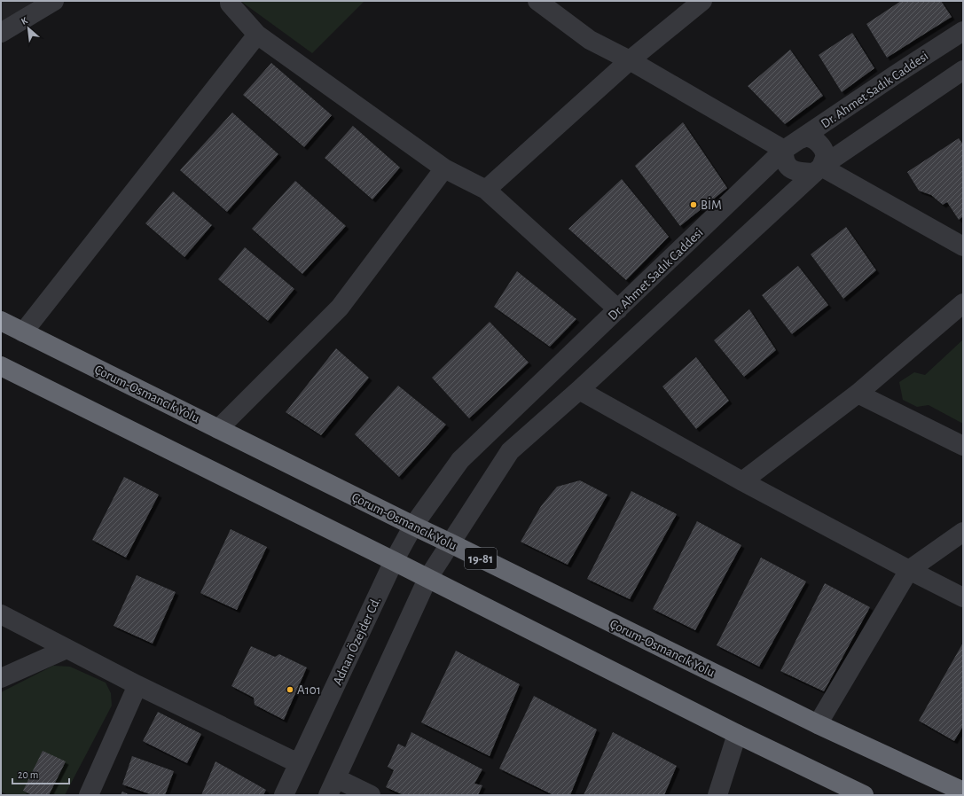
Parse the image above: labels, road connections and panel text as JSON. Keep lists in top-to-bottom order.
{
  "streets": {
    "highway": ["Çorum-Osmancık Yolu", "19-81"],
    "street": ["Dr. Ahmet Sadık Caddesi", "Adnan Özejder Cd."]
  },
  "crossings": [
    ["Dr. Ahmet Sadık Caddesi", "Çorum-Osmancık Yolu"],
    ["Dr. Ahmet Sadık Caddesi", "Adnan Özejder Cd."],
    ["Çorum-Osmancık Yolu", "Adnan Özejder Cd."]
  ],
  "places": ["BİM", "A101"],
  "scale_bar": "20 m",
  "north": "top left"
}
